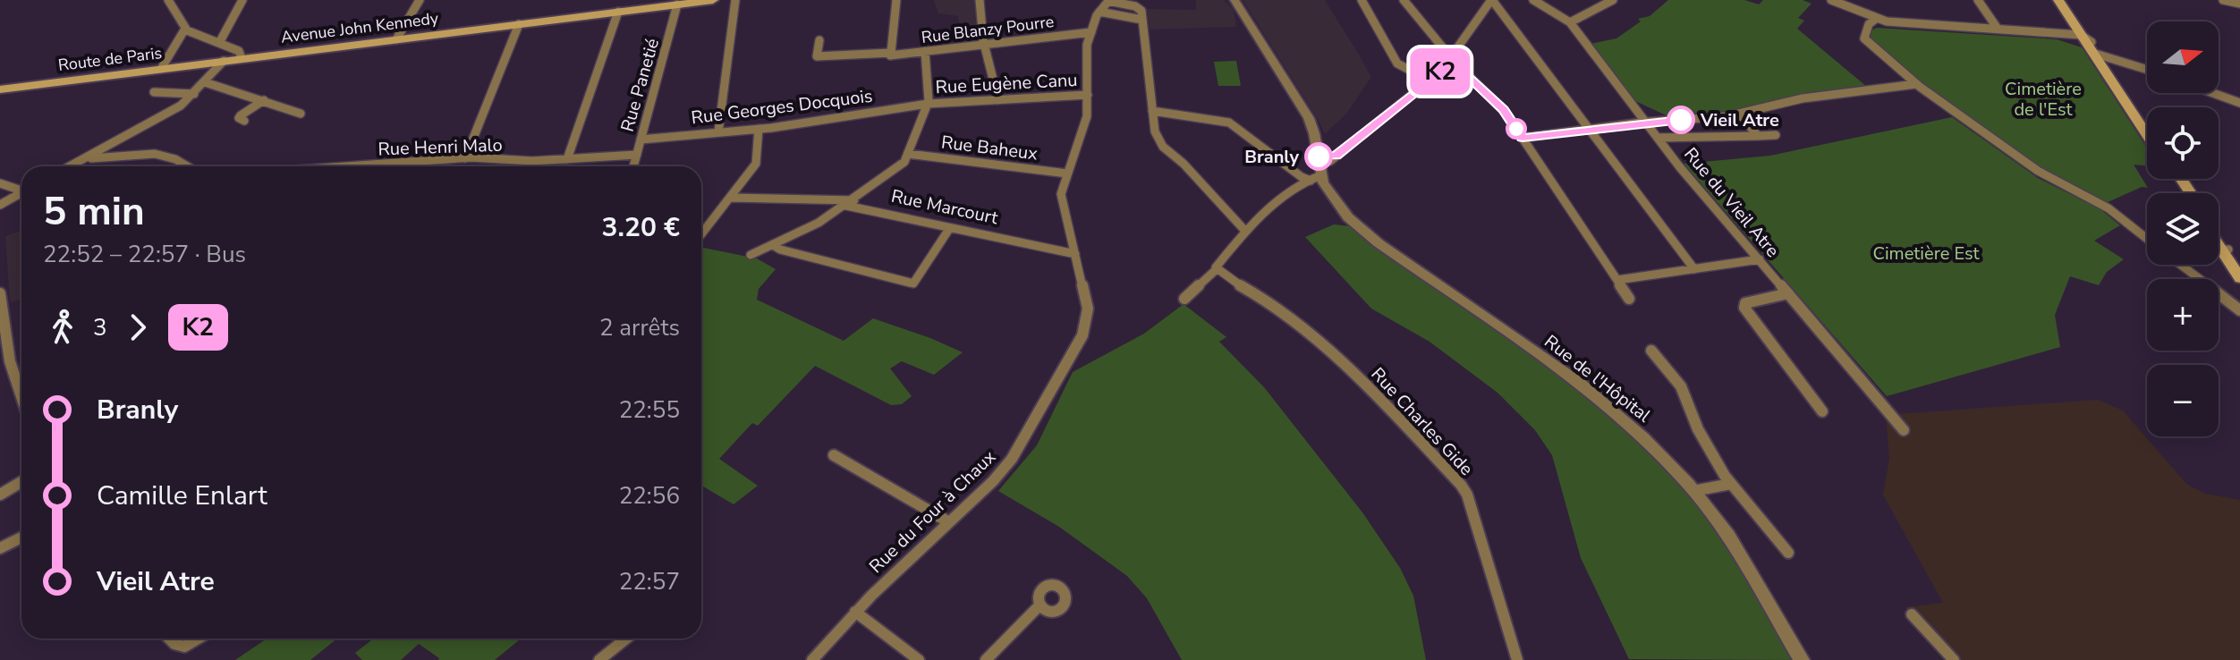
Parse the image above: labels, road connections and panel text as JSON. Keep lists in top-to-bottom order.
{
  "streets": {
    "main road": ["Avenue John Kennedy", "Route de Paris"],
    "street": [
      "Rue Blanzy Pourre",
      "Rue Eugène Canu",
      "Rue Panetié",
      "Rue Georges Docquois",
      "Rue Henri Malo",
      "Rue Baheux",
      "Rue du Vieil Atre",
      "Rue Marcourt",
      "Rue de l'Hôpital",
      "Rue Charles Gide",
      "Rue du Four à Chaux"
    ]
  },
  "crossings": [
    ["Avenue John Kennedy", "Route de Paris"],
    ["Avenue John Kennedy", "Rue Panetié"],
    ["Rue Blanzy Pourre", "Rue du Four à Chaux"],
    ["Rue Eugène Canu", "Rue Georges Docquois"],
    ["Rue Eugène Canu", "Rue du Four à Chaux"],
    ["Rue Panetié", "Rue Georges Docquois"],
    ["Rue Panetié", "Rue Henri Malo"],
    ["Rue Baheux", "Rue du Four à Chaux"],
    ["Rue Marcourt", "Rue du Four à Chaux"]
  ],
  "parks": ["Cimetière de l'Est", "Cimetière Est"],
  "places": ["Vieil Atre", "Branly"],
  "lines": ["bus line K2"],
  "north": "right",
  "page": {
    "on_map": "K2",
    "map_buttons": ["+", "−"],
    "heading": ["5 min", "22:52 – 22:57 · Bus", "3.20 €"],
    "legs": ["3", "K2", "2 arrêts"],
    "list": [
      {
        "name": "Branly",
        "value": "22:55"
      },
      {
        "name": "Camille Enlart",
        "value": "22:56"
      },
      {
        "name": "Vieil Atre",
        "value": "22:57"
      }
    ]
  }
}
